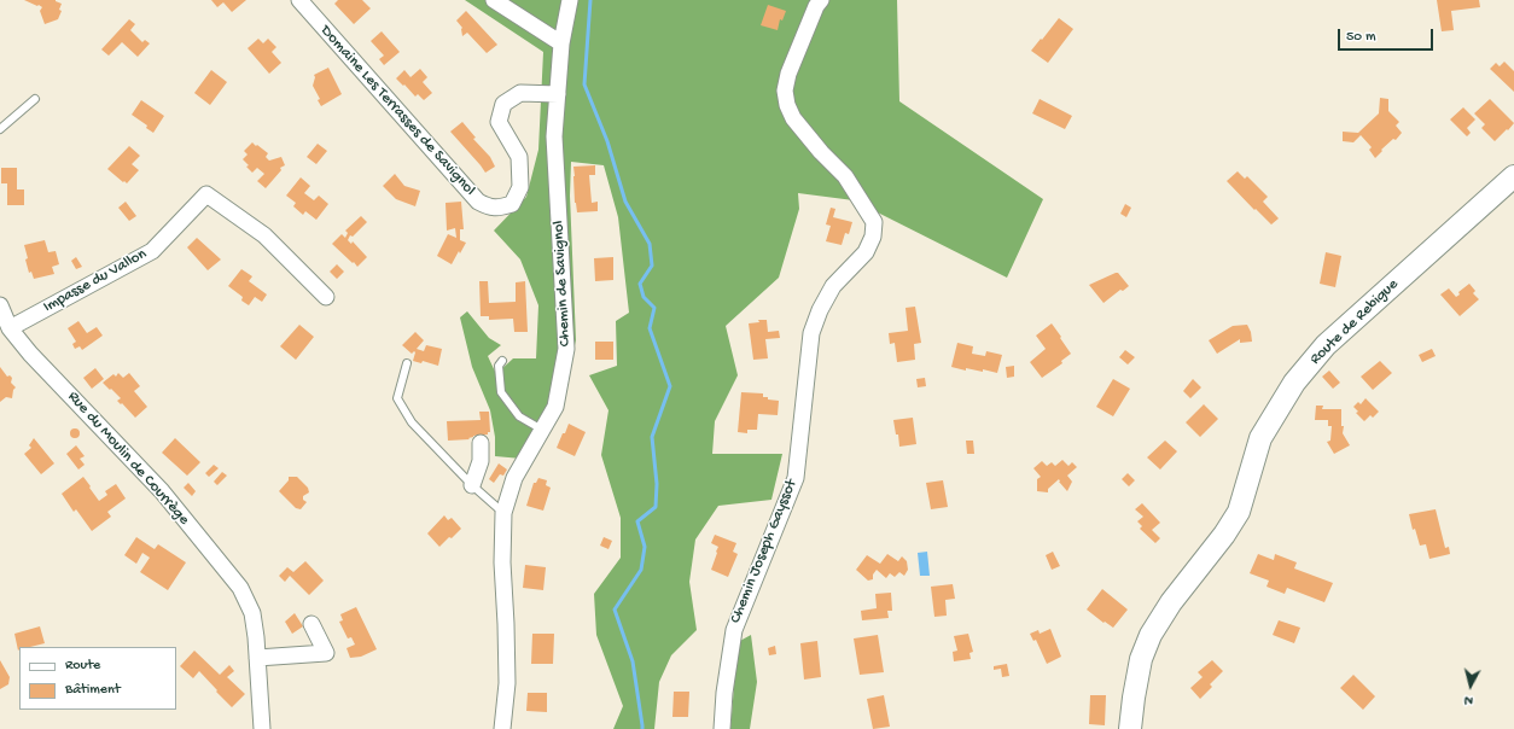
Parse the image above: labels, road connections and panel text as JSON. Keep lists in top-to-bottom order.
{
  "streets": {
    "street": [
      "Domaine Les Terrasses de Savignol",
      "Impasse du Vallon",
      "Chemin de Savignol",
      "Route de Rebigue",
      "Rue du Moulin de Courrège",
      "Chemin Joseph Gayssot"
    ]
  },
  "crossings": [
    ["Domaine Les Terrasses de Savignol", "Chemin de Savignol"],
    ["Impasse du Vallon", "Rue du Moulin de Courrège"]
  ],
  "legend": ["Route", "Bâtiment"],
  "scale_bar": "50 m",
  "north": "bottom"
}
